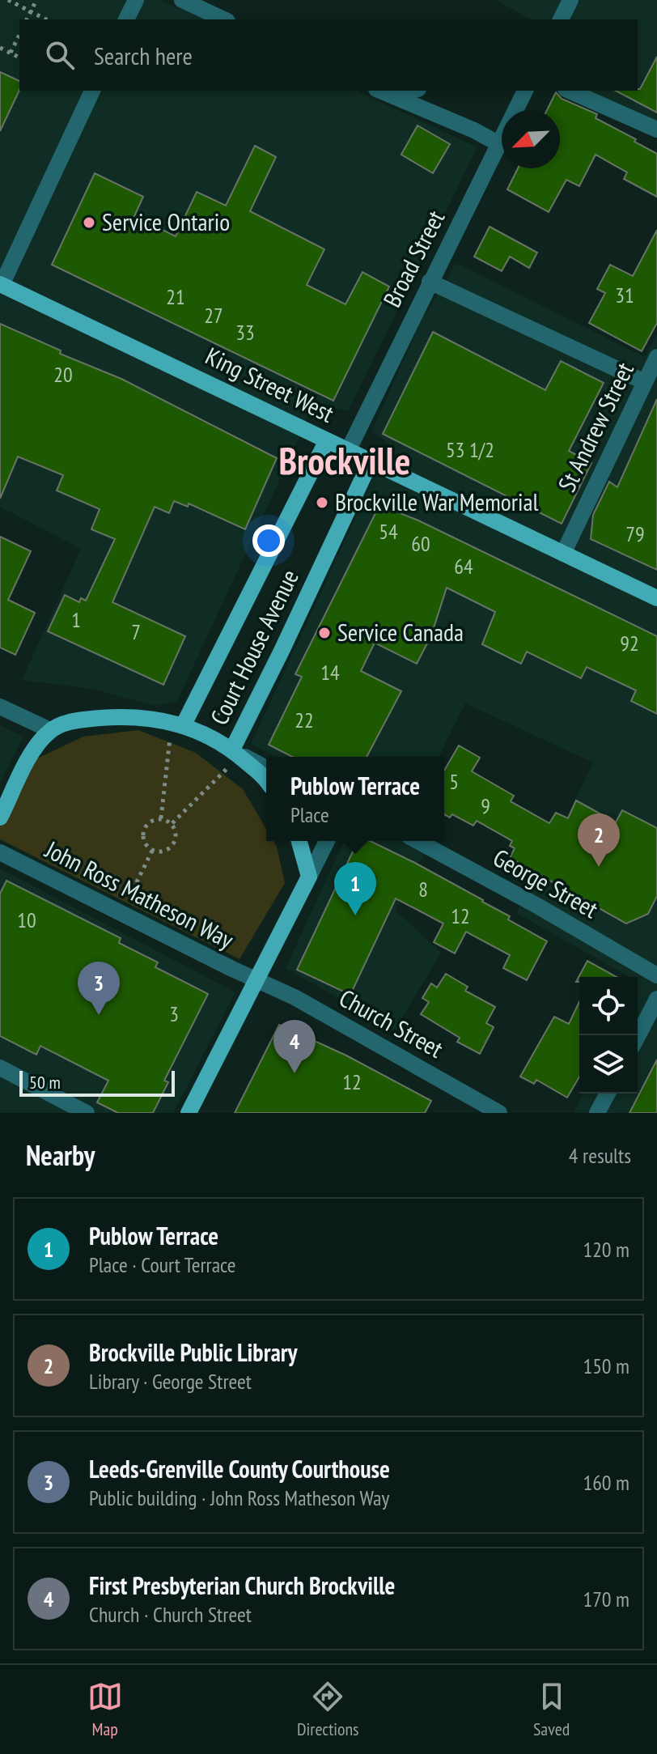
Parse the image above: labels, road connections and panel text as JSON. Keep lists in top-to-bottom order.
{
  "streets": {
    "main road": ["King Street West", "Court House Avenue"],
    "street": [
      "Broad Street",
      "St Andrew Street",
      "George Street",
      "John Ross Matheson Way",
      "Church Street"
    ]
  },
  "crossings": [
    ["Broad Street", "King Street West"],
    ["King Street West", "St Andrew Street"],
    ["King Street West", "Court House Avenue"],
    ["John Ross Matheson Way", "Church Street"]
  ],
  "districts": ["Brockville"],
  "places": ["Service Ontario", "Brockville War Memorial", "Service Canada"],
  "house_numbers": [
    "31",
    "21",
    "27",
    "33",
    "20",
    "53 1/2",
    "54",
    "79",
    "60",
    "64",
    "1",
    "7",
    "92",
    "14",
    "22",
    "5",
    "9",
    "8",
    "12",
    "10",
    "3",
    "12"
  ],
  "scale_bar": "50 m",
  "north": "bottom left",
  "page": {
    "search": "Search here",
    "popup": ["Publow Terrace", "Place"],
    "pins": [
      "2",
      "1",
      "3",
      "4"
    ],
    "scale": "50 m",
    "heading": ["Nearby", "4 results"],
    "list": [
      {
        "mark": "1",
        "name": "Publow Terrace",
        "note": "Place · Court Terrace",
        "value": "120 m"
      },
      {
        "mark": "2",
        "name": "Brockville Public Library",
        "note": "Library · George Street",
        "value": "150 m"
      },
      {
        "mark": "3",
        "name": "Leeds-Grenville County Courthouse",
        "note": "Public building · John Ross Matheson Way",
        "value": "160 m"
      },
      {
        "mark": "4",
        "name": "First Presbyterian Church Brockville",
        "note": "Church · Church Street",
        "value": "170 m"
      }
    ],
    "nav": ["Map", "Directions", "Saved"]
  }
}
